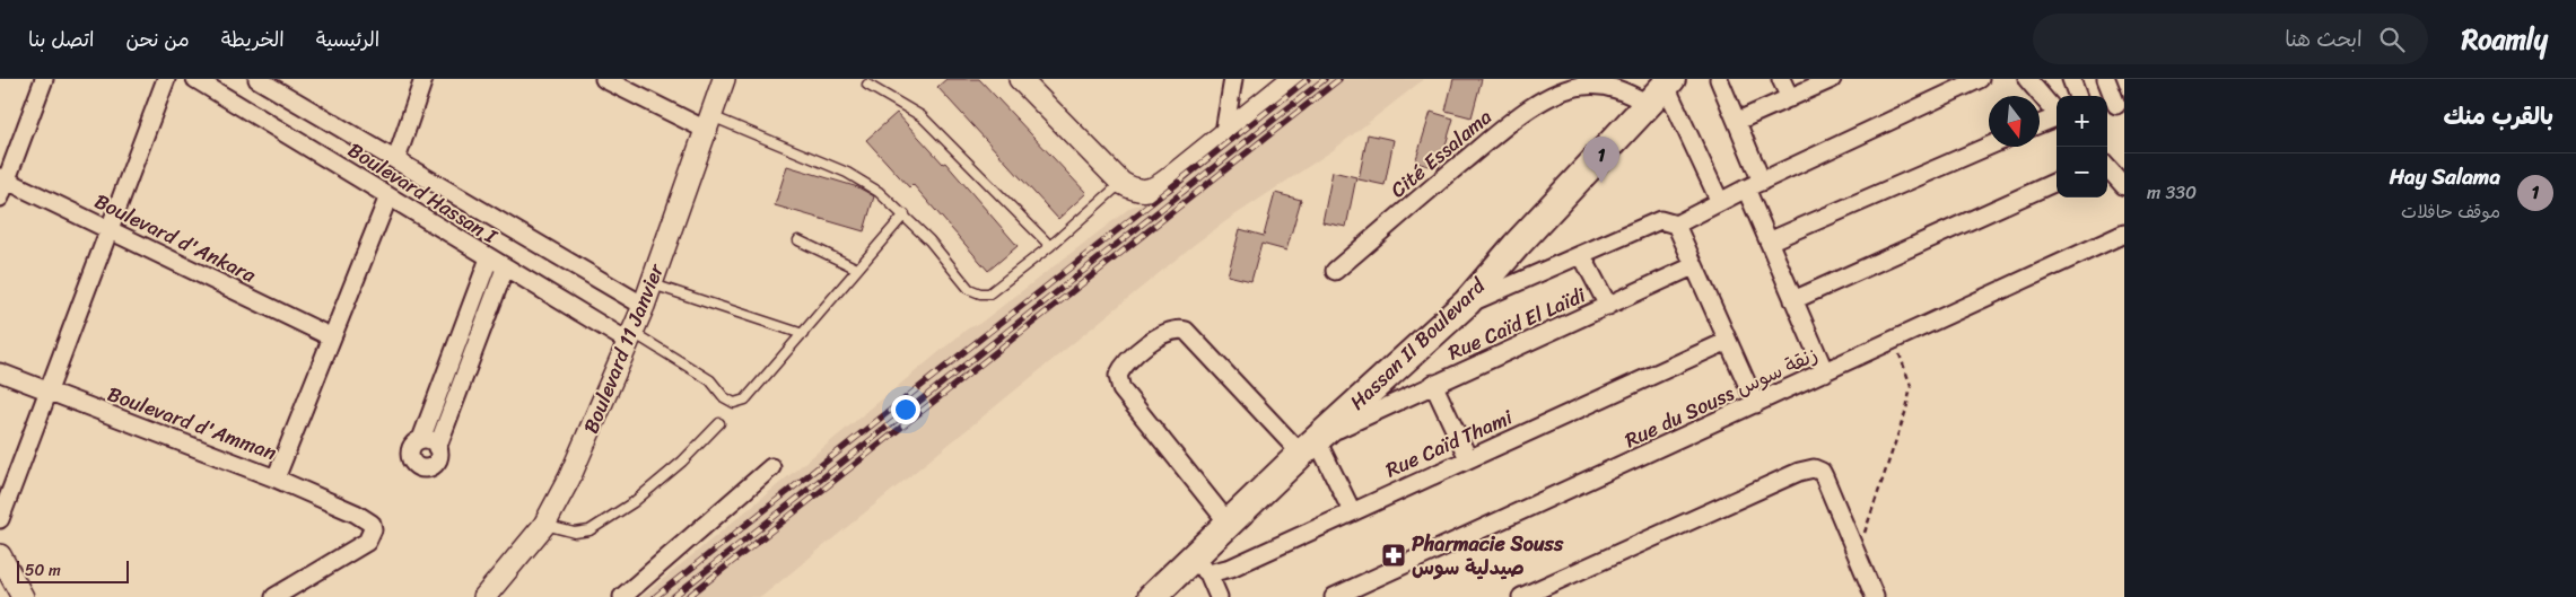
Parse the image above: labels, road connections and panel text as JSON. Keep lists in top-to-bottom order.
{
  "streets": {
    "main road": ["Hassan II Boulevard"],
    "street": [
      "Cité Essalama",
      "Boulevard Hassan I",
      "Boulevard d'Ankara",
      "Rue Caïd El Laïdi",
      "Boulevard 11 Janvier",
      "Rue du Souss زنقة سوس",
      "Boulevard d'Amman",
      "Rue Caïd Thami"
    ]
  },
  "crossings": [
    ["Cité Essalama", "Hassan II Boulevard"],
    ["Boulevard Hassan I", "Boulevard 11 Janvier"],
    ["Boulevard Hassan I", "Boulevard d'Amman"],
    ["Boulevard d'Ankara", "Boulevard d'Amman"],
    ["Rue Caïd El Laïdi", "Hassan II Boulevard"],
    ["Hassan II Boulevard", "Rue Caïd Thami"]
  ],
  "places": {
    "pharmacy": ["Pharmacie Souss صيدلية سوس"]
  },
  "scale_bar": "50 m",
  "north": "bottom",
  "page": {
    "header": "Roamly",
    "search": "ابحث هنا",
    "nav": [
      "الرئيسية",
      "الخريطة",
      "من نحن",
      "اتصل بنا"
    ],
    "heading": "بالقرب منك",
    "map_buttons": ["+", "−"],
    "pins": "1",
    "list": [
      {
        "mark": "1",
        "name": "Hay Salama",
        "note": "موقف حافلات",
        "value": "330 m"
      }
    ],
    "scale": "50 m"
  }
}
